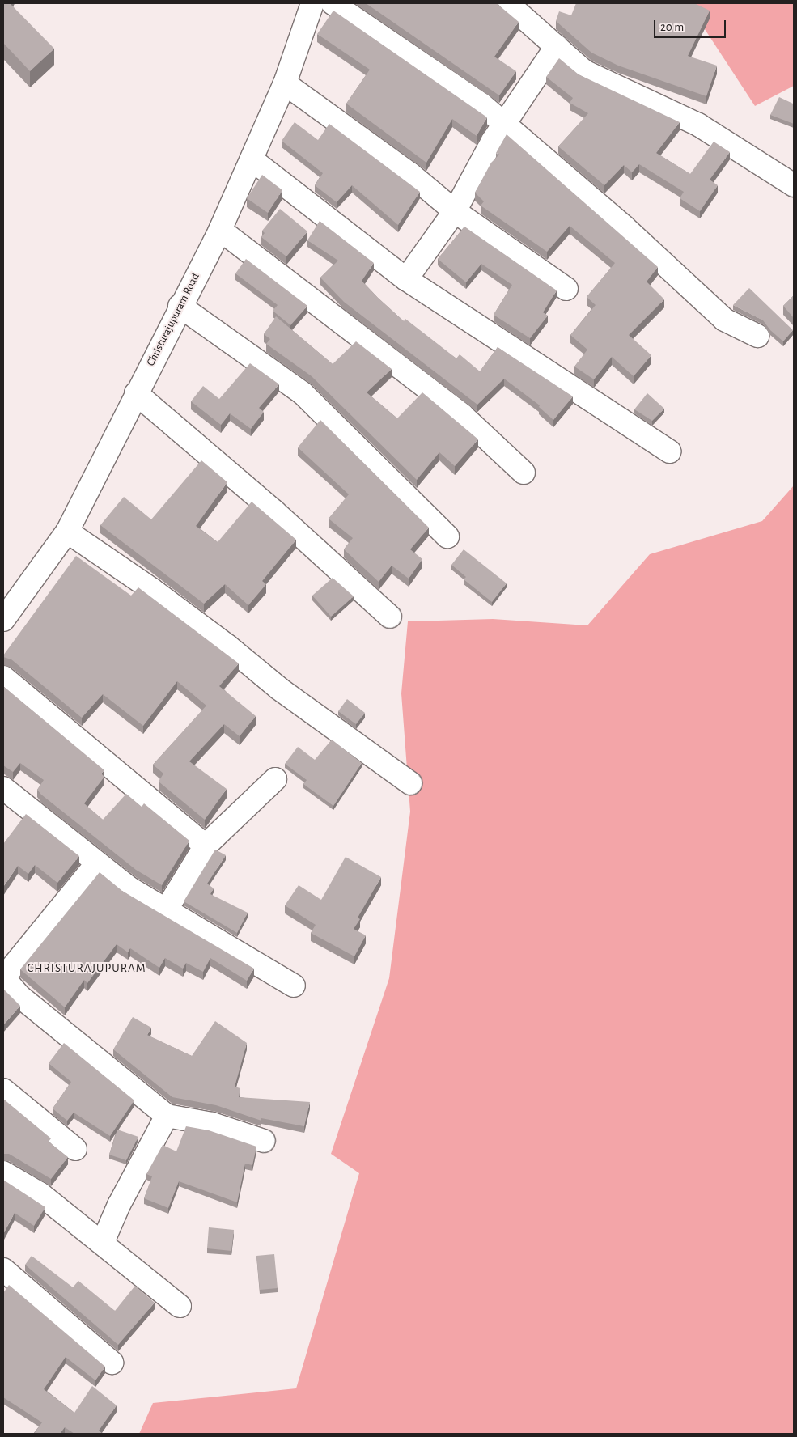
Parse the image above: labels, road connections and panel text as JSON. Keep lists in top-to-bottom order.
{
  "streets": {
    "street": ["Christurajupuram Road"]
  },
  "districts": ["CHRISTURAJUPURAM"],
  "scale_bar": "20 m"
}
